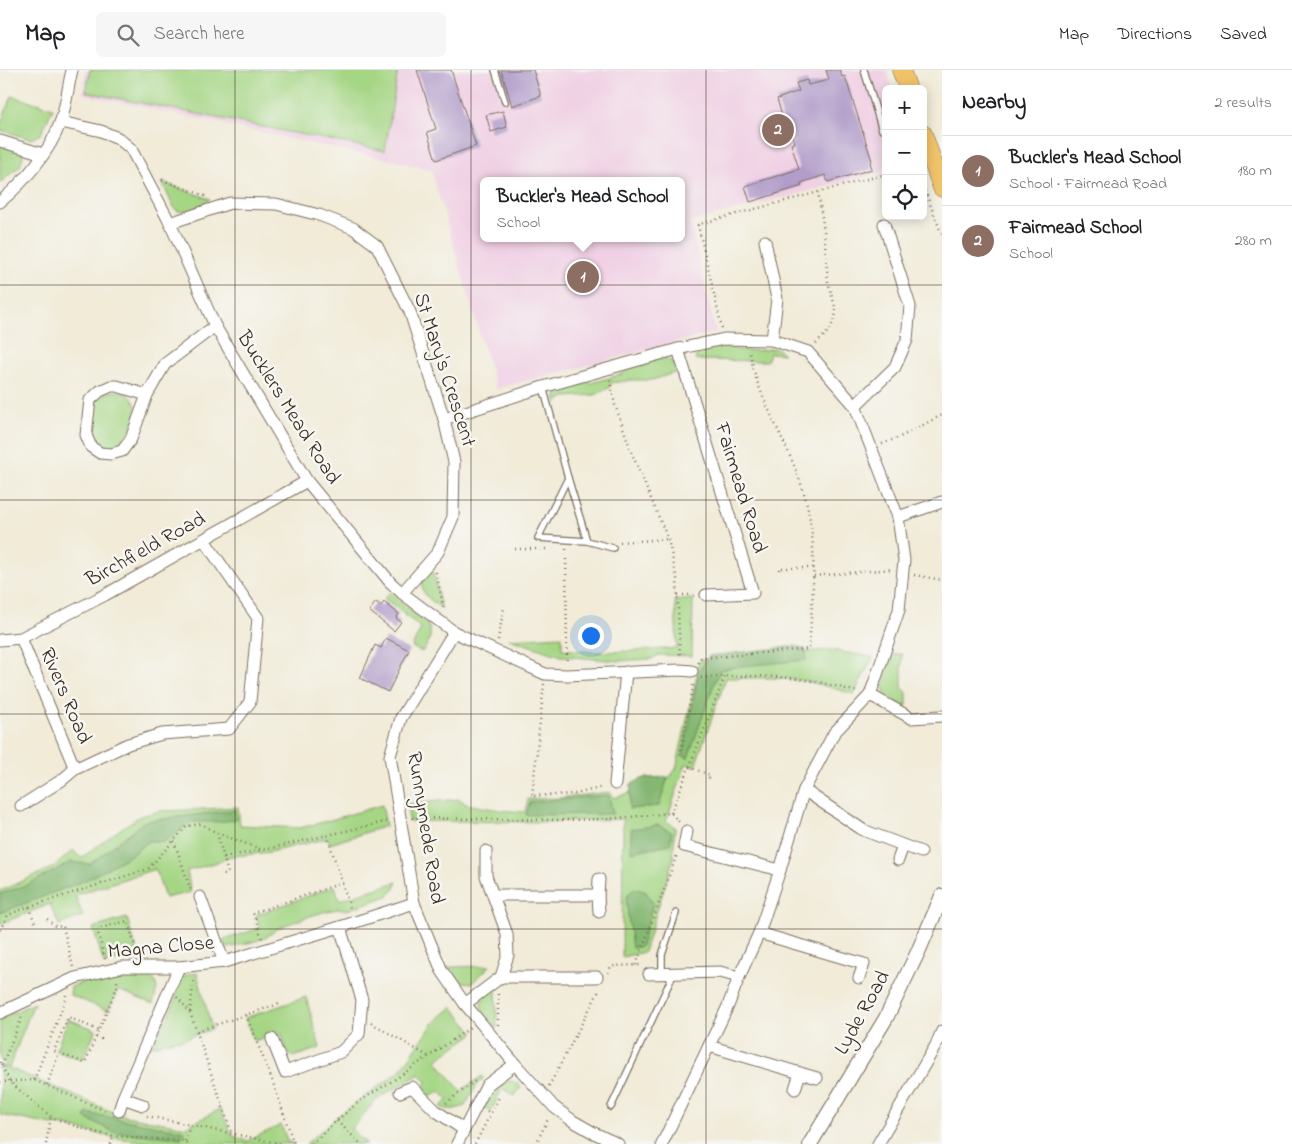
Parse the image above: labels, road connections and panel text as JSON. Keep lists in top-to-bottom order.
{
  "streets": {
    "street": [
      "St Mary's Crescent",
      "Bucklers Mead Road",
      "Fairmead Road",
      "Birchfield Road",
      "Rivers Road",
      "Runnymede Road",
      "Magna Close",
      "Lyde Road"
    ]
  },
  "crossings": [
    ["St Mary's Crescent", "Bucklers Mead Road"],
    ["Bucklers Mead Road", "Birchfield Road"],
    ["Bucklers Mead Road", "Runnymede Road"],
    ["Birchfield Road", "Rivers Road"],
    ["Runnymede Road", "Magna Close"]
  ],
  "page": {
    "header": "Map",
    "search": "Search here",
    "nav": ["Map", "Directions", "Saved"],
    "heading": ["Nearby", "2 results"],
    "map_buttons": ["+", "−"],
    "pins": ["2", "1"],
    "list": [
      {
        "mark": "1",
        "name": "Buckler's Mead School",
        "note": "School · Fairmead Road",
        "value": "180 m"
      },
      {
        "mark": "2",
        "name": "Fairmead School",
        "note": "School",
        "value": "280 m"
      }
    ],
    "popup": ["Buckler's Mead School", "School"]
  }
}
